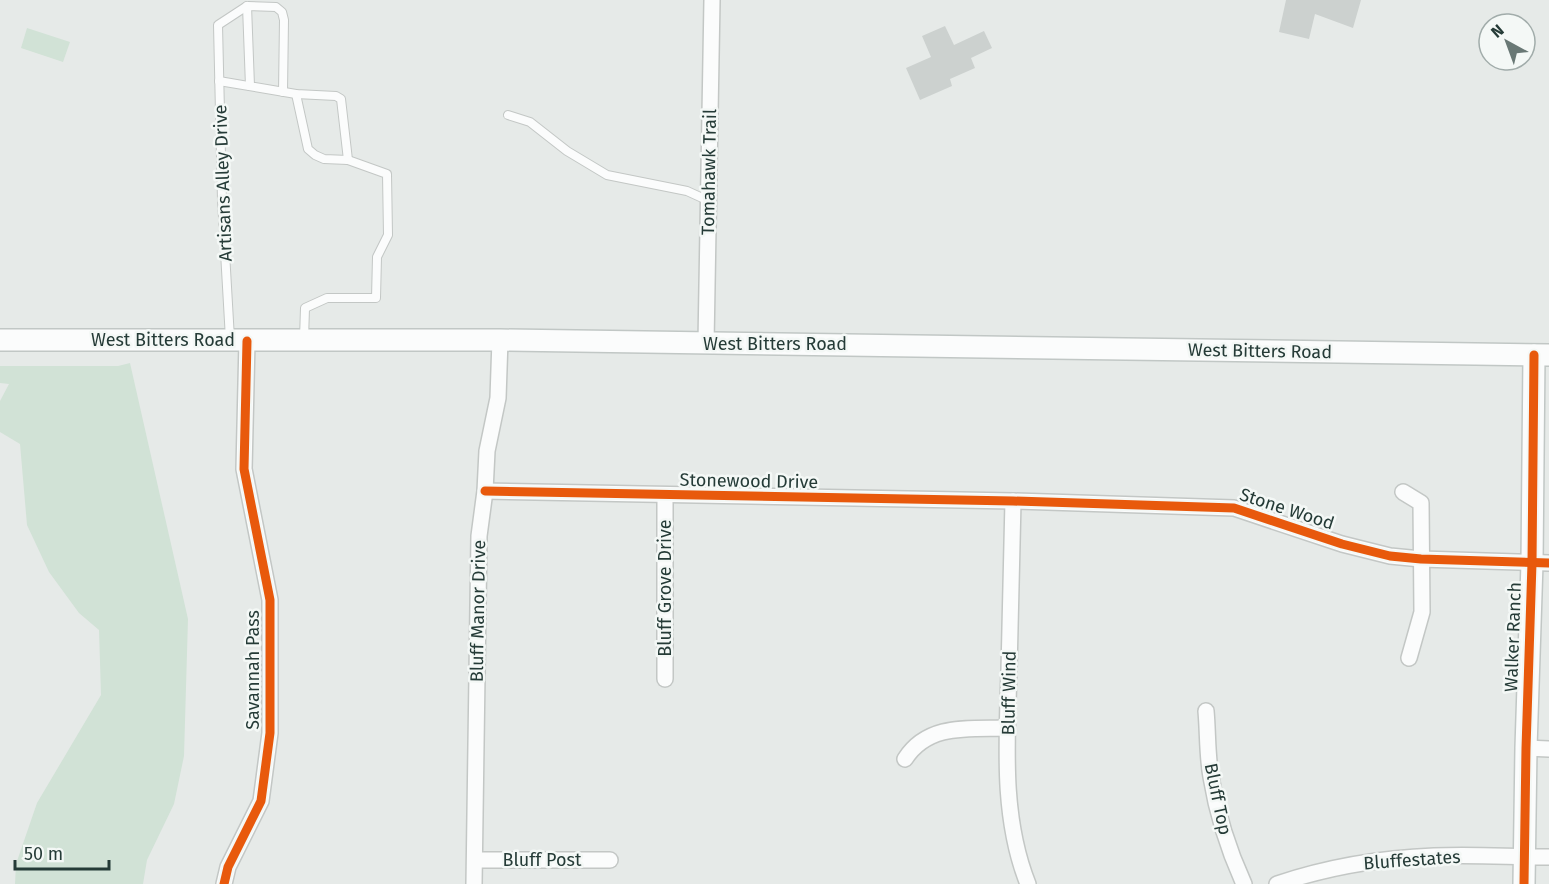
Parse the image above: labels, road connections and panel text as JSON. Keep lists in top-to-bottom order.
{
  "streets": {
    "main road": ["West Bitters Road", "Walker Ranch"],
    "street": [
      "Tomahawk Trail",
      "Stonewood Drive",
      "Stone Wood",
      "Bluff Grove Drive",
      "Bluff Manor Drive",
      "Savannah Pass",
      "Bluff Wind",
      "Bluff Top",
      "Bluff Post",
      "Bluffestates"
    ],
    "lane": ["Artisans Alley Drive"]
  },
  "crossings": [
    ["Tomahawk Trail", "West Bitters Road"],
    ["Artisans Alley Drive", "West Bitters Road"],
    ["Artisans Alley Drive", "Savannah Pass"],
    ["West Bitters Road", "Bluff Manor Drive"],
    ["West Bitters Road", "Walker Ranch"],
    ["West Bitters Road", "Savannah Pass"],
    ["Stonewood Drive", "Stone Wood"],
    ["Stonewood Drive", "Bluff Grove Drive"],
    ["Stonewood Drive", "Bluff Manor Drive"],
    ["Stonewood Drive", "Bluff Wind"],
    ["Stone Wood", "Walker Ranch"],
    ["Stone Wood", "Bluff Wind"],
    ["Bluff Manor Drive", "Bluff Post"],
    ["Walker Ranch", "Bluffestates"]
  ],
  "scale_bar": "50 m",
  "north": "top left"
}
